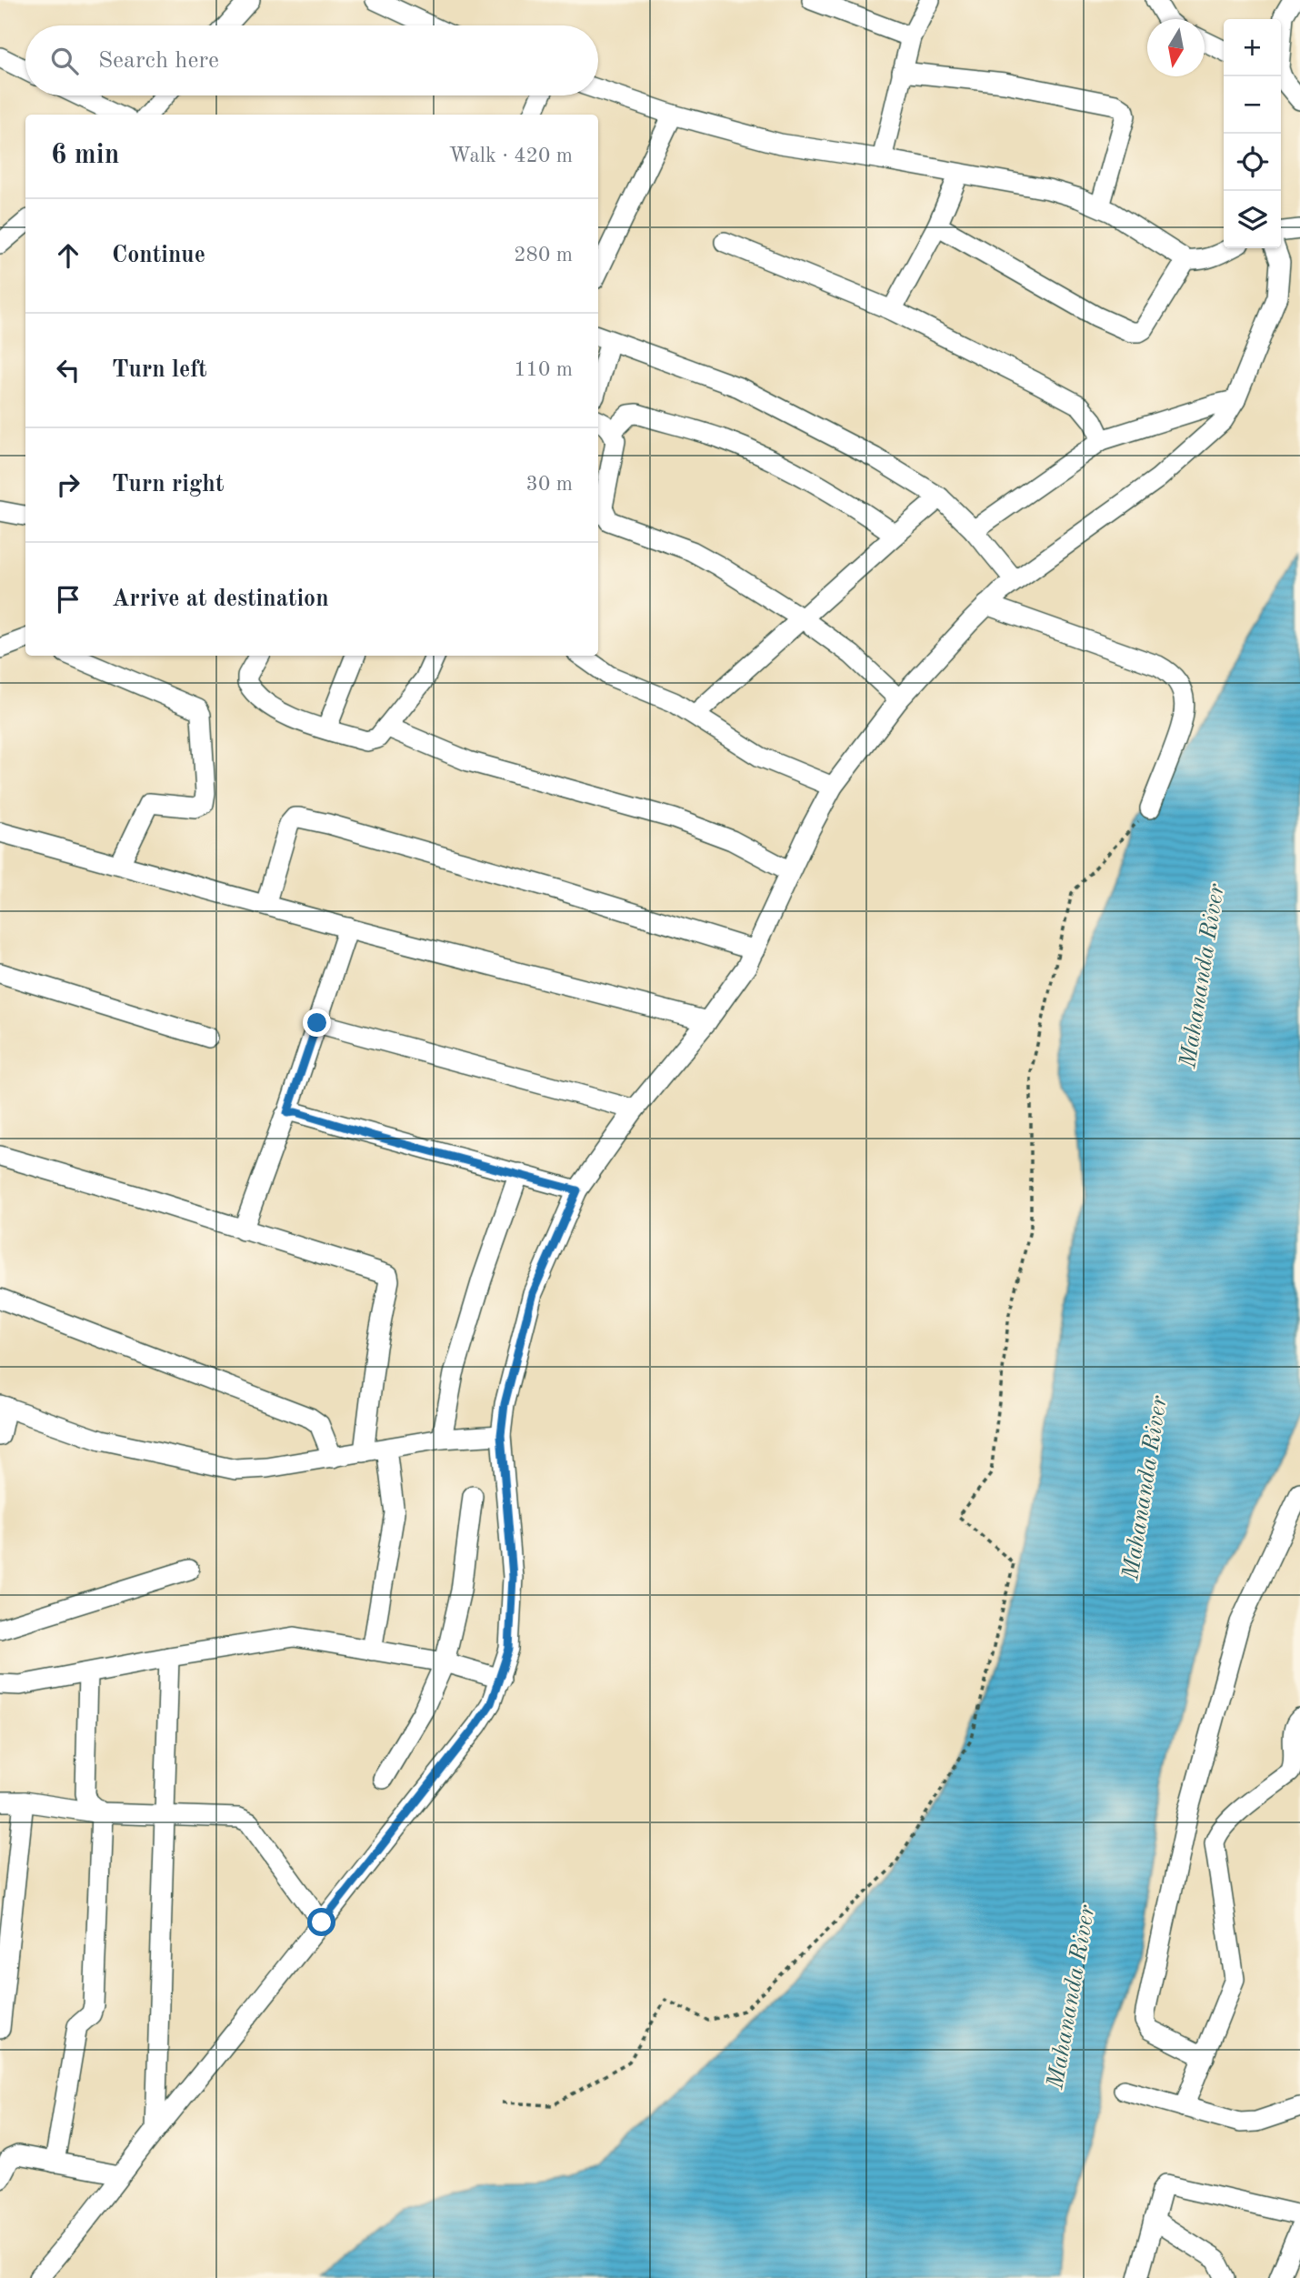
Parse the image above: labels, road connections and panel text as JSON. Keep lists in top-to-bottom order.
{
  "water": ["Mahananda River"],
  "north": "bottom",
  "page": {
    "map_buttons": ["+", "−"],
    "search": "Search here",
    "heading": ["6 min", "Walk · 420 m"],
    "list": [
      ["Continue", "280 m"],
      ["Turn left", "110 m"],
      ["Turn right", "30 m"],
      "Arrive at destination"
    ]
  }
}
